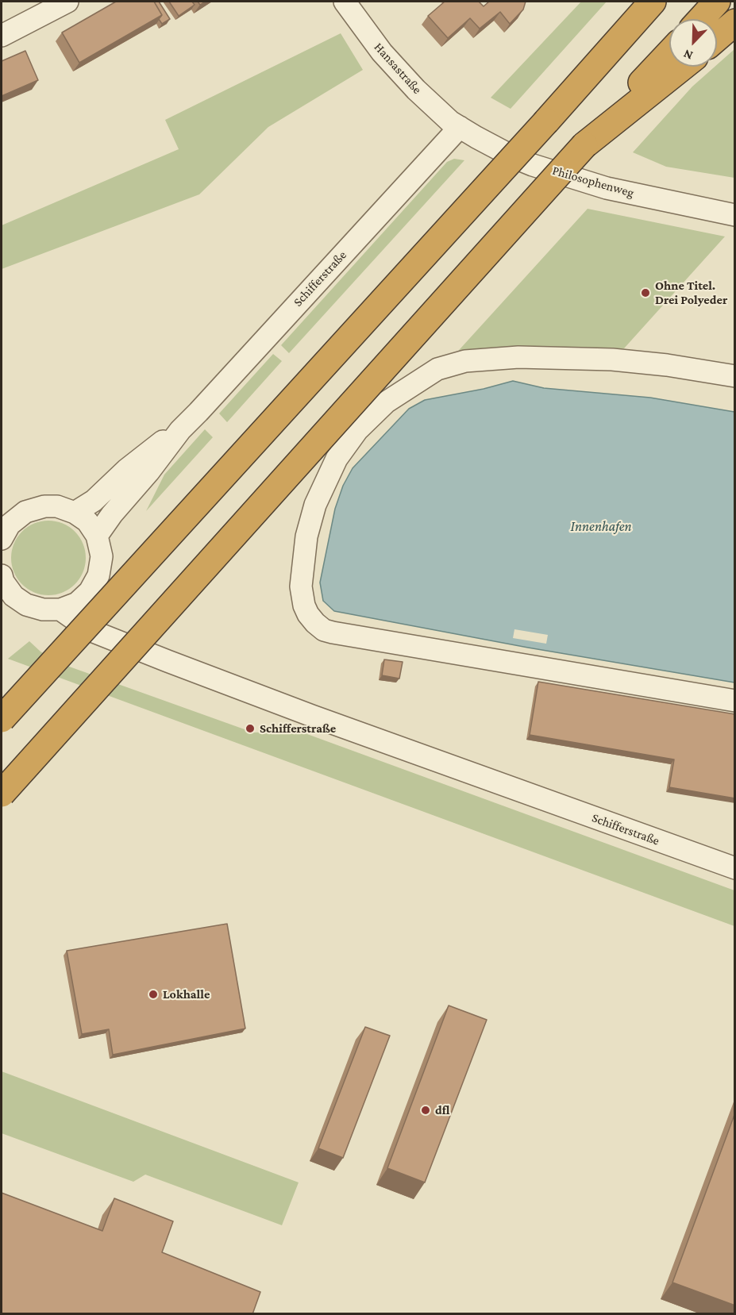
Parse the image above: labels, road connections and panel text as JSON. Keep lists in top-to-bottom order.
{
  "streets": {
    "street": ["Hansastraße", "Philosophenweg", "Schifferstraße"]
  },
  "crossings": [
    ["Hansastraße", "Philosophenweg"],
    ["Hansastraße", "Schifferstraße"],
    ["Philosophenweg", "Schifferstraße"]
  ],
  "water": ["Innenhafen"],
  "places": [
    "Ohne Titel. Drei Polyeder",
    "Schifferstraße",
    "Lokhalle",
    "dfl"
  ],
  "north": "bottom left"
}
